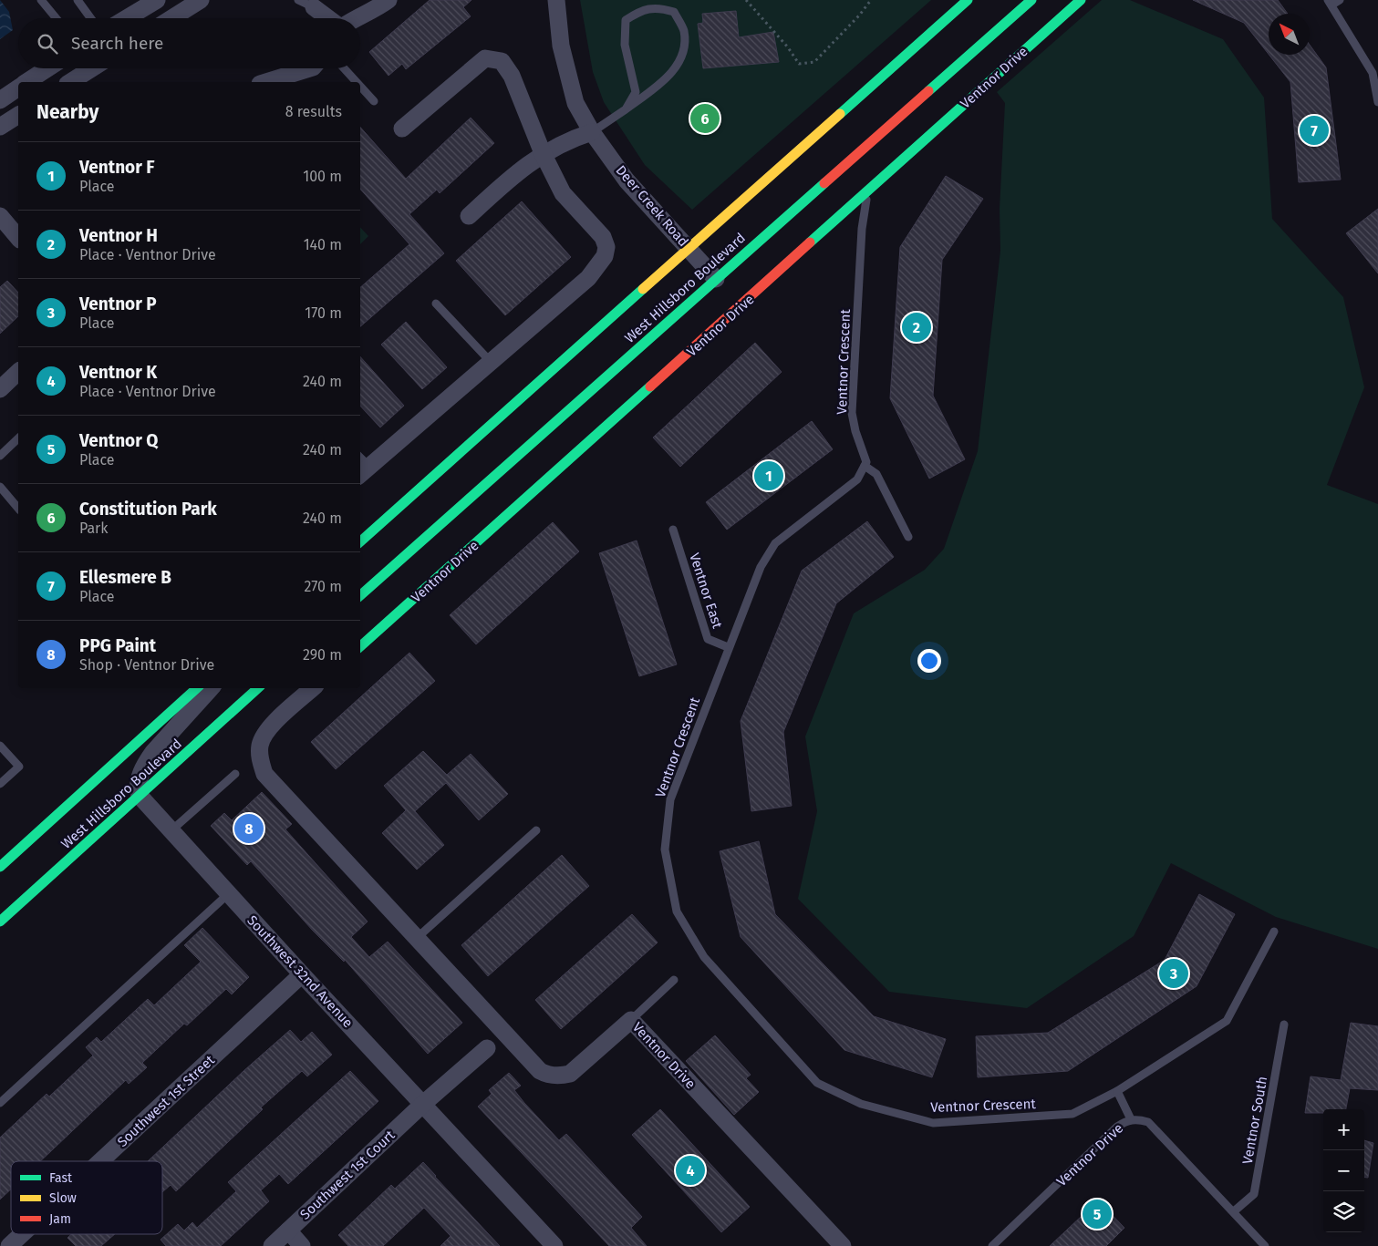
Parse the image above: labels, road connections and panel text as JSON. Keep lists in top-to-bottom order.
{
  "streets": {
    "main road": ["Ventnor Drive", "West Hillsboro Boulevard"],
    "street": [
      "Deer Creek Road",
      "Southwest 32nd Avenue",
      "Southwest 1st Street",
      "Southwest 1st Court"
    ],
    "lane": ["Ventnor Crescent", "Ventnor East", "Ventnor South"]
  },
  "crossings": [
    ["Ventnor Drive", "Ventnor Crescent"],
    ["Ventnor Drive", "Ventnor South"],
    ["Deer Creek Road", "West Hillsboro Boulevard"],
    ["West Hillsboro Boulevard", "Southwest 32nd Avenue"],
    ["Ventnor Crescent", "Ventnor East"],
    ["Southwest 32nd Avenue", "Southwest 1st Street"],
    ["Southwest 32nd Avenue", "Southwest 1st Court"]
  ],
  "legend": ["Fast", "Slow", "Jam"],
  "north": "top left",
  "page": {
    "search": "Search here",
    "heading": ["Nearby", "8 results"],
    "pins": [
      "6",
      "7",
      "2",
      "1",
      "8",
      "3",
      "4",
      "5"
    ],
    "list": [
      {
        "mark": "1",
        "name": "Ventnor F",
        "note": "Place",
        "value": "100 m"
      },
      {
        "mark": "2",
        "name": "Ventnor H",
        "note": "Place · Ventnor Drive",
        "value": "140 m"
      },
      {
        "mark": "3",
        "name": "Ventnor P",
        "note": "Place",
        "value": "170 m"
      },
      {
        "mark": "4",
        "name": "Ventnor K",
        "note": "Place · Ventnor Drive",
        "value": "240 m"
      },
      {
        "mark": "5",
        "name": "Ventnor Q",
        "note": "Place",
        "value": "240 m"
      },
      {
        "mark": "6",
        "name": "Constitution Park",
        "note": "Park",
        "value": "240 m"
      },
      {
        "mark": "7",
        "name": "Ellesmere B",
        "note": "Place",
        "value": "270 m"
      },
      {
        "mark": "8",
        "name": "PPG Paint",
        "note": "Shop · Ventnor Drive",
        "value": "290 m"
      }
    ],
    "map_buttons": ["+", "−"]
  }
}
